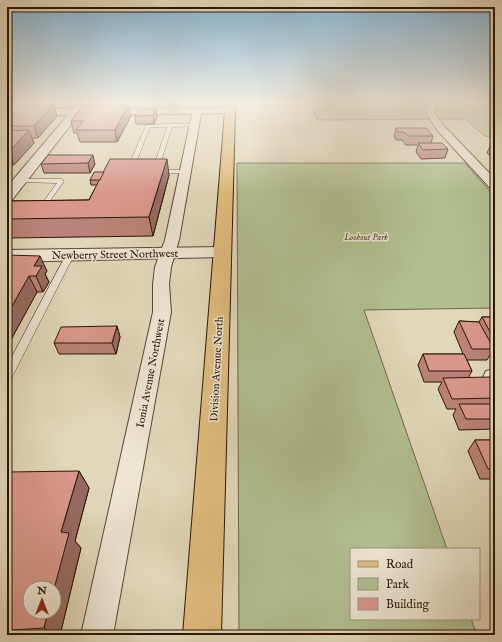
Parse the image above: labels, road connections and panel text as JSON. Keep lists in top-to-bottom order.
{
  "streets": {
    "main road": ["Division Avenue North"],
    "street": ["Newberry Street Northwest", "Ionia Avenue Northwest"]
  },
  "crossings": [
    ["Newberry Street Northwest", "Division Avenue North"],
    ["Newberry Street Northwest", "Ionia Avenue Northwest"]
  ],
  "parks": ["Lookout Park"],
  "legend": ["Road", "Park", "Building"],
  "north": "top"
}
